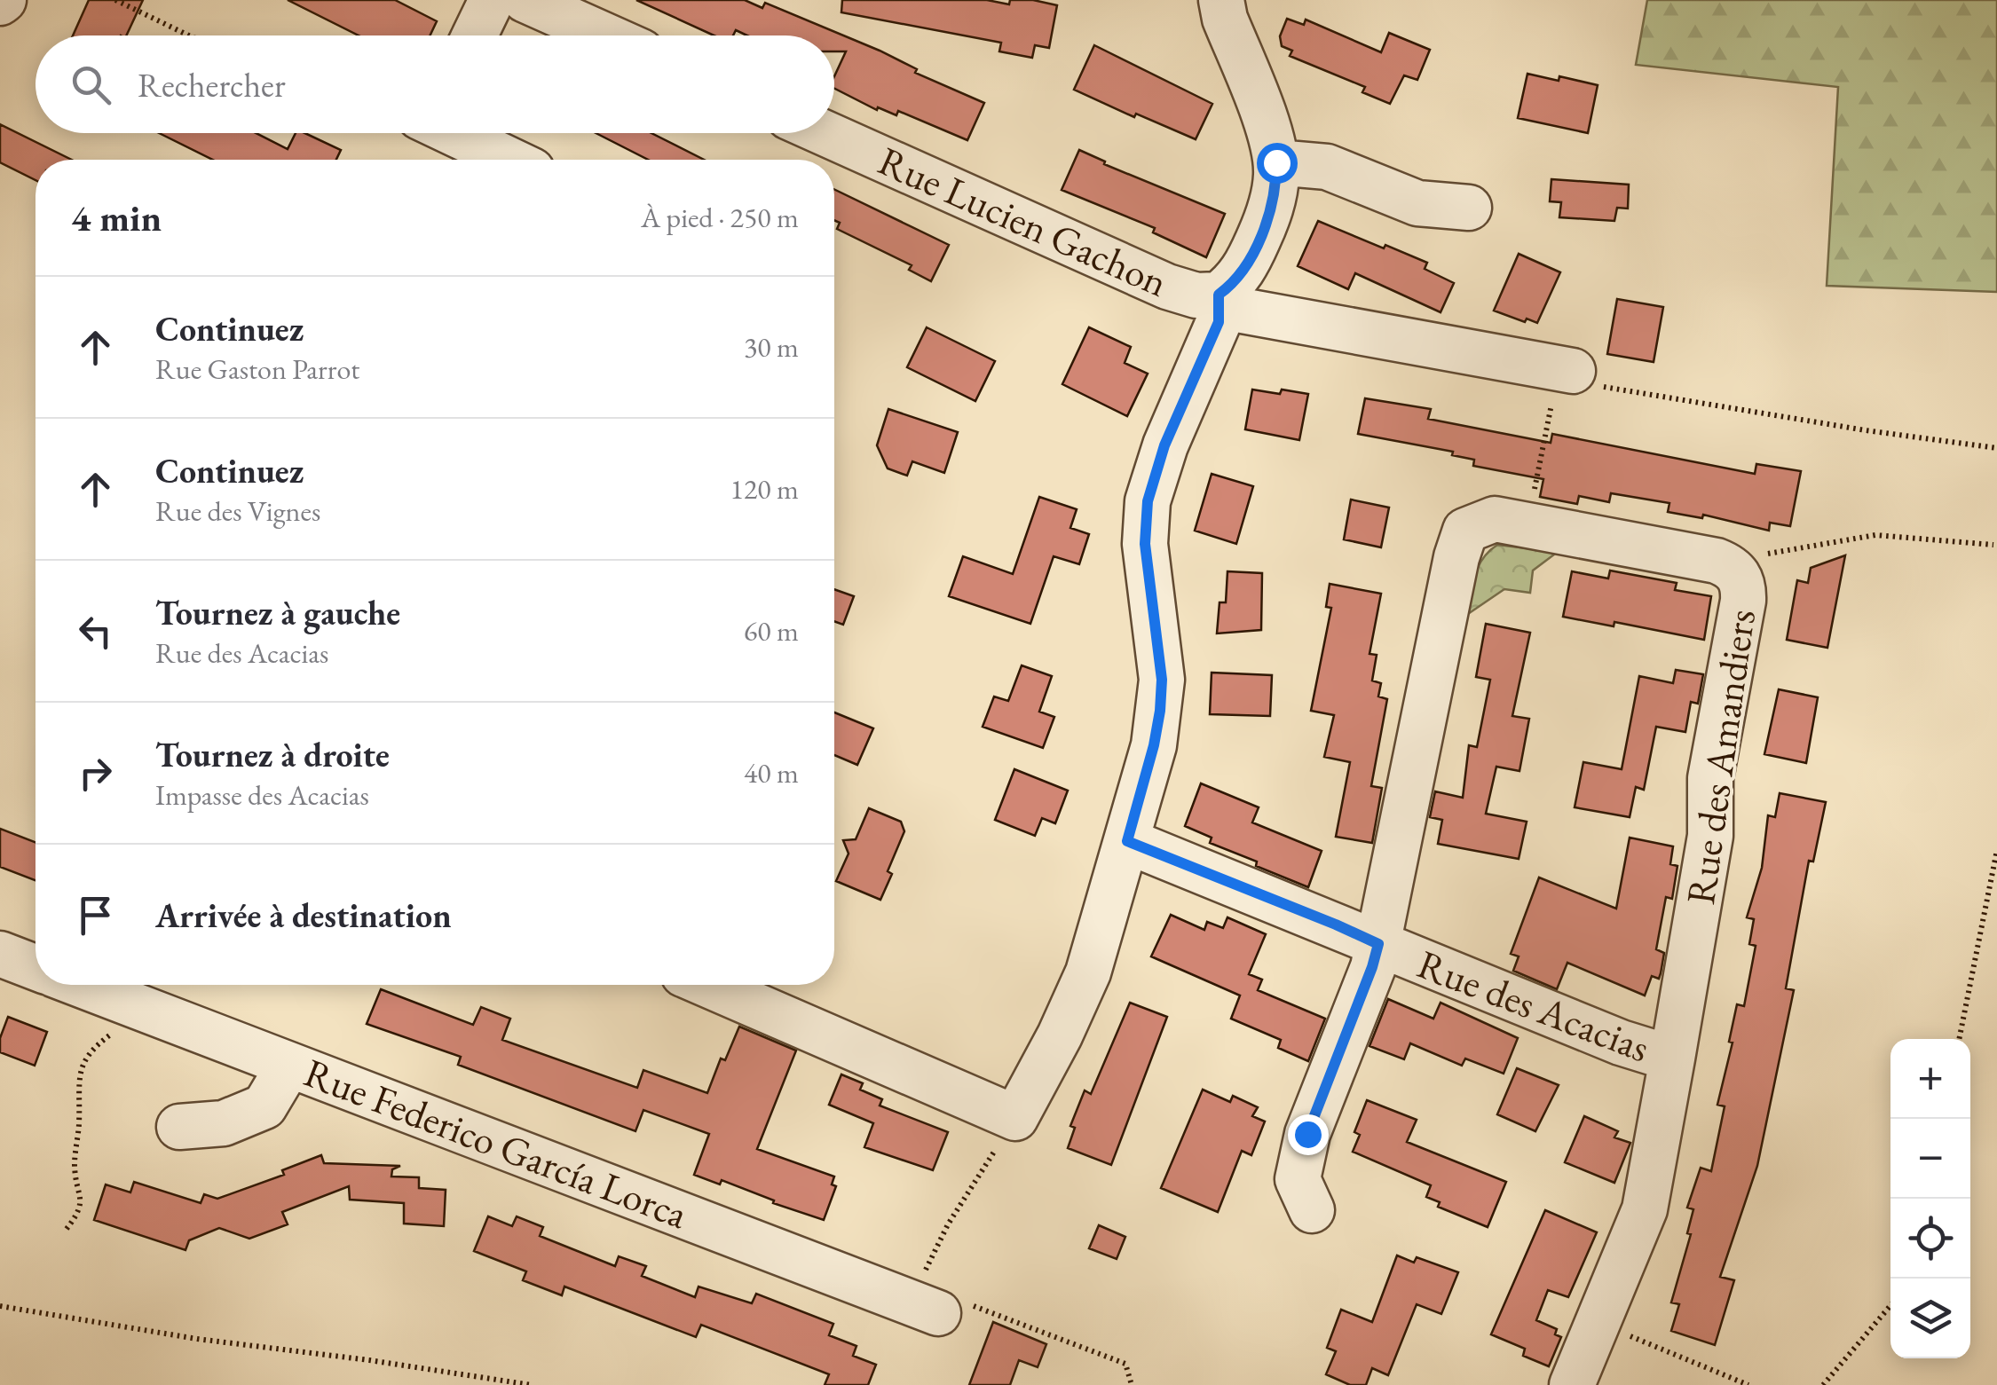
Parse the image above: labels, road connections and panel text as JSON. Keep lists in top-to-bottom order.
{
  "streets": {
    "street": [
      "Rue Lucien Gachon",
      "Rue des Amandiers",
      "Rue des Acacias",
      "Rue Federico García Lorca"
    ]
  },
  "crossings": [
    ["Rue des Amandiers", "Rue des Acacias"]
  ],
  "page": {
    "search": "Rechercher",
    "heading": ["4 min", "À pied · 250 m"],
    "list": [
      ["Continuez", "Rue Gaston Parrot", "30 m"],
      ["Continuez", "Rue des Vignes", "120 m"],
      ["Tournez à gauche", "Rue des Acacias", "60 m"],
      ["Tournez à droite", "Impasse des Acacias", "40 m"],
      "Arrivée à destination"
    ],
    "map_buttons": ["+", "−"]
  }
}
